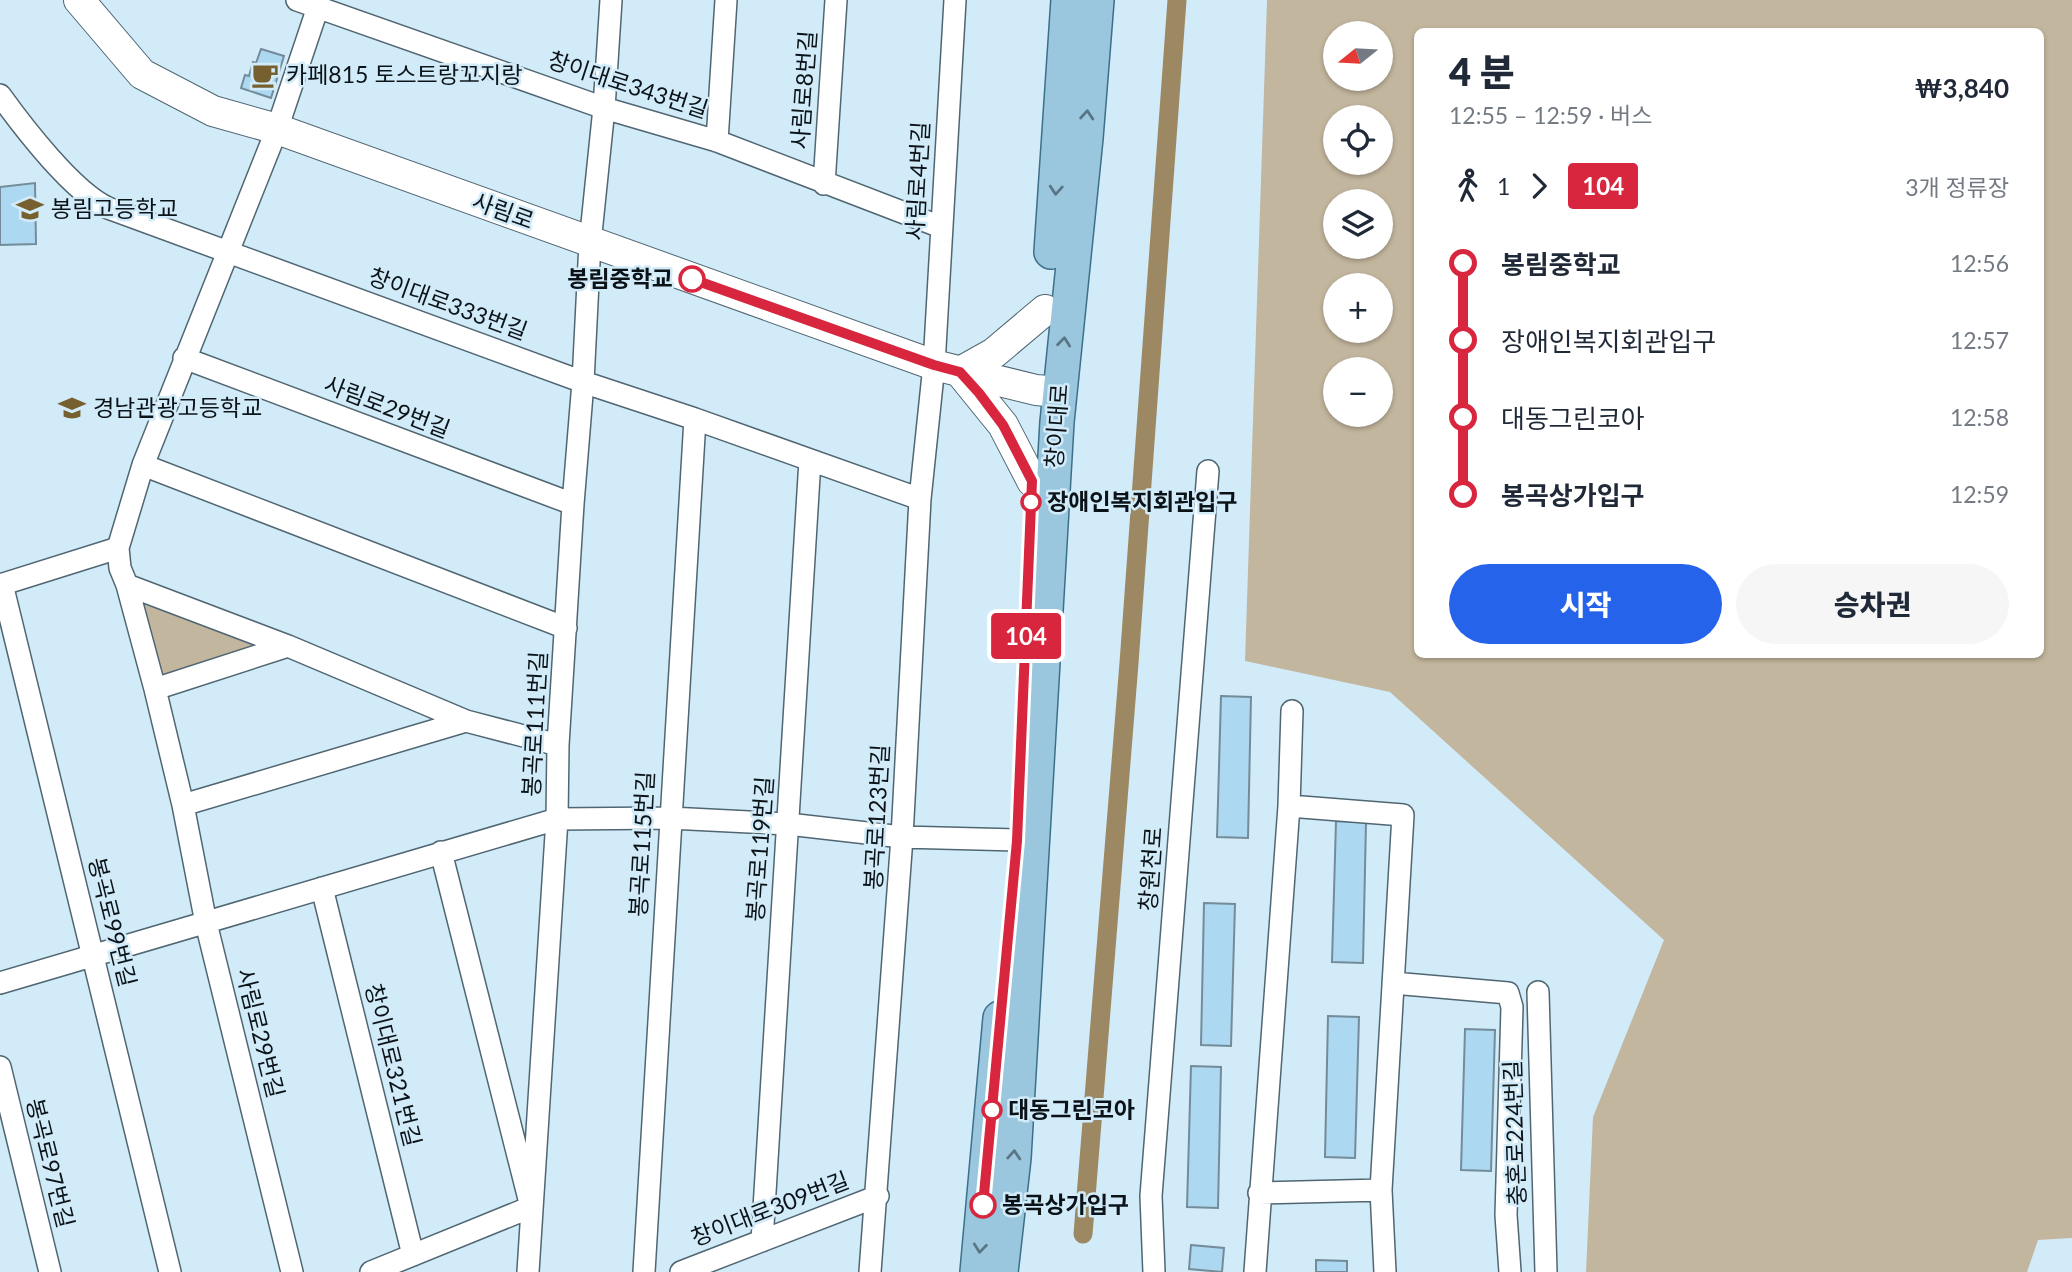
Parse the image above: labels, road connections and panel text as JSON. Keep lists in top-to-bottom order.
{
  "streets": {
    "main road": ["창이대로"],
    "street": [
      "창이대로343번길",
      "사림로8번길",
      "사림로4번길",
      "사림로",
      "창이대로333번길",
      "사림로29번길",
      "봉곡로111번길",
      "봉곡로123번길",
      "봉곡로115번길",
      "봉곡로119번길",
      "창원천로",
      "봉곡로99번길",
      "창이대로321번길",
      "충혼로224번길",
      "봉곡로97번길",
      "창이대로309번길"
    ]
  },
  "crossings": [
    ["창이대로343번길", "사림로8번길"],
    ["창이대로343번길", "사림로4번길"],
    ["창이대로343번길", "사림로29번길"],
    ["창이대로343번길", "봉곡로111번길"],
    ["사림로4번길", "사림로"],
    ["사림로4번길", "봉곡로123번길"],
    ["사림로", "사림로29번길"],
    ["사림로", "창이대로"],
    ["사림로", "봉곡로111번길"],
    ["사림로", "봉곡로123번길"],
    ["창이대로333번길", "사림로29번길"],
    ["창이대로333번길", "봉곡로111번길"],
    ["창이대로333번길", "봉곡로123번길"],
    ["창이대로333번길", "봉곡로115번길"],
    ["창이대로333번길", "봉곡로119번길"],
    ["사림로29번길", "봉곡로111번길"],
    ["봉곡로123번길", "창이대로309번길"],
    ["봉곡로119번길", "창이대로309번길"]
  ],
  "places": {
    "cafe": ["카페815 토스트랑꼬지랑"],
    "school or university": ["봉림고등학교", "경남관광고등학교"],
    "other": [
      "봉림중학교",
      "장애인복지회관입구",
      "대동그린코아",
      "봉곡상가입구"
    ]
  },
  "lines": ["bus line 104"],
  "north": "left",
  "page": {
    "on_map": "104",
    "map_buttons": ["+", "−"],
    "heading": ["4 분", "12:55 – 12:59 · 버스", "₩3,840"],
    "legs": ["1", "104", "3개 정류장"],
    "list": [
      {
        "name": "봉림중학교",
        "value": "12:56"
      },
      {
        "name": "장애인복지회관입구",
        "value": "12:57"
      },
      {
        "name": "대동그린코아",
        "value": "12:58"
      },
      {
        "name": "봉곡상가입구",
        "value": "12:59"
      }
    ],
    "buttons": ["시작", "승차권"]
  }
}
